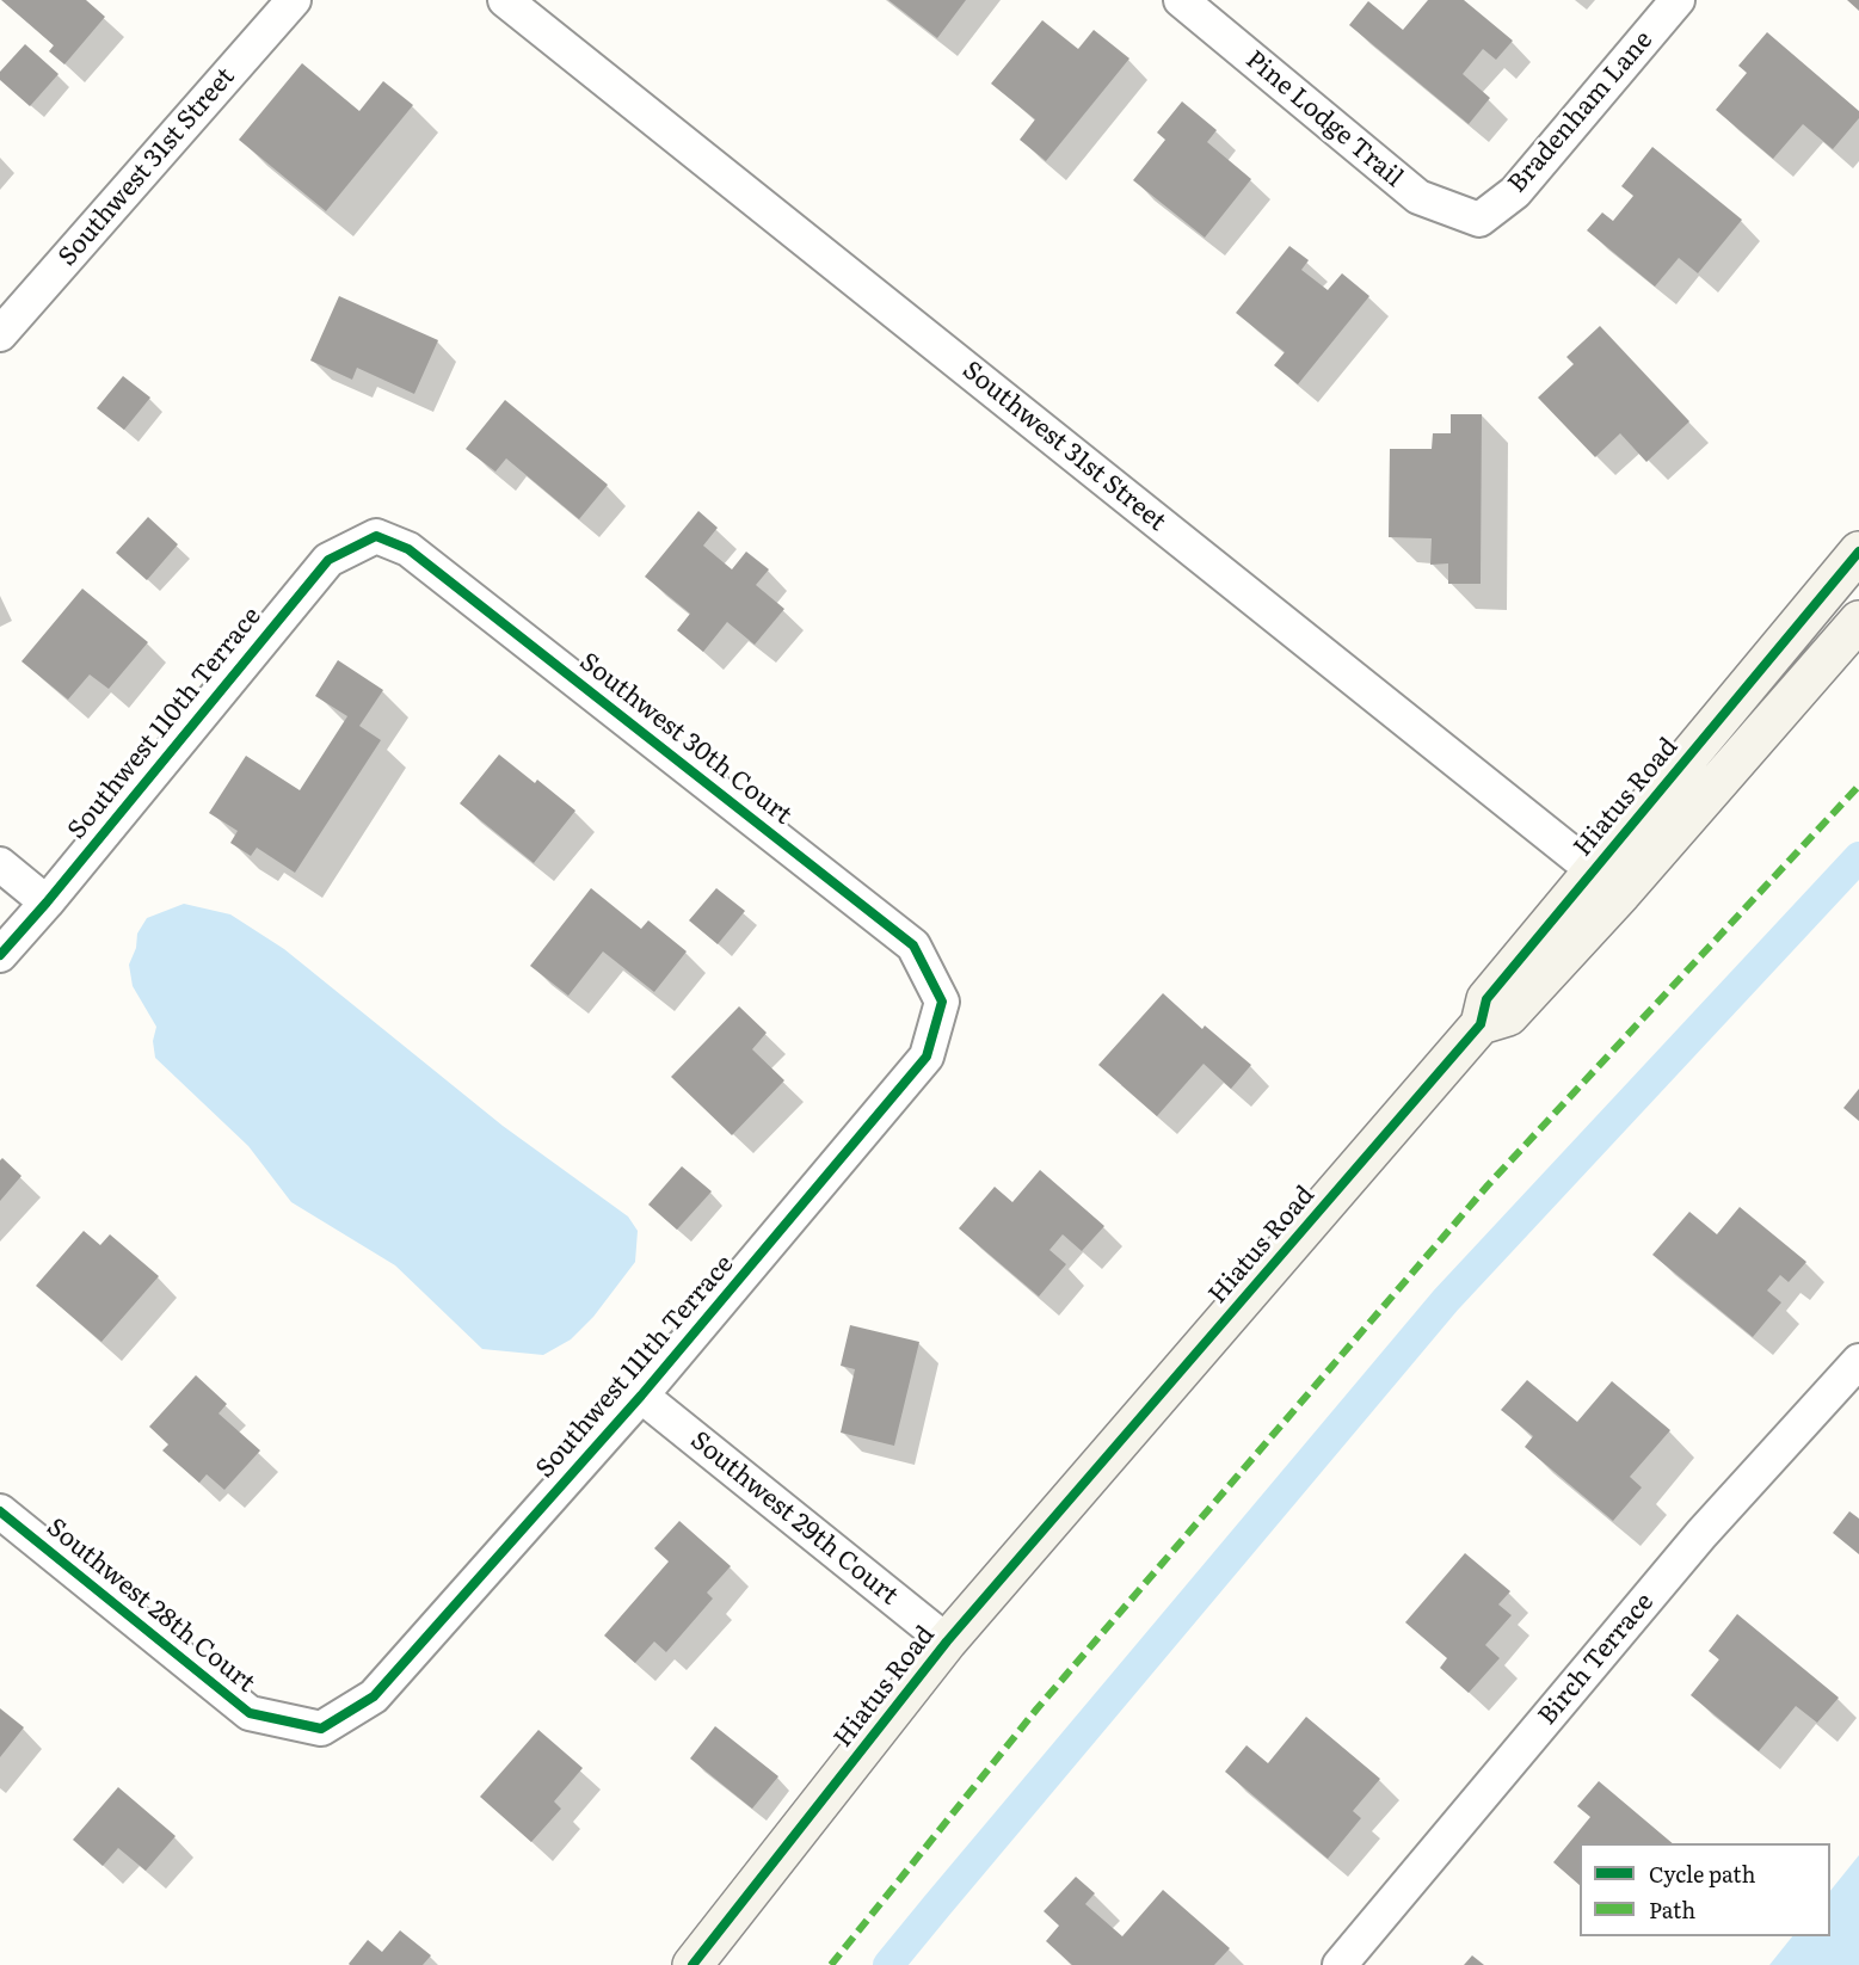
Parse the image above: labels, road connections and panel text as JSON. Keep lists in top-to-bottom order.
{
  "streets": {
    "street": [
      "Bradenham Lane",
      "Pine Lodge Trail",
      "Southwest 31st Street",
      "Southwest 110th Terrace",
      "Southwest 30th Court",
      "Hiatus Road",
      "Southwest 111th Terrace",
      "Southwest 29th Court",
      "Southwest 28th Court",
      "Birch Terrace"
    ]
  },
  "crossings": [
    ["Bradenham Lane", "Pine Lodge Trail"],
    ["Southwest 31st Street", "Hiatus Road"],
    ["Southwest 110th Terrace", "Southwest 30th Court"],
    ["Southwest 30th Court", "Southwest 111th Terrace"],
    ["Hiatus Road", "Southwest 29th Court"],
    ["Southwest 111th Terrace", "Southwest 29th Court"],
    ["Southwest 111th Terrace", "Southwest 28th Court"]
  ],
  "legend": ["Cycle path", "Path"]
}
